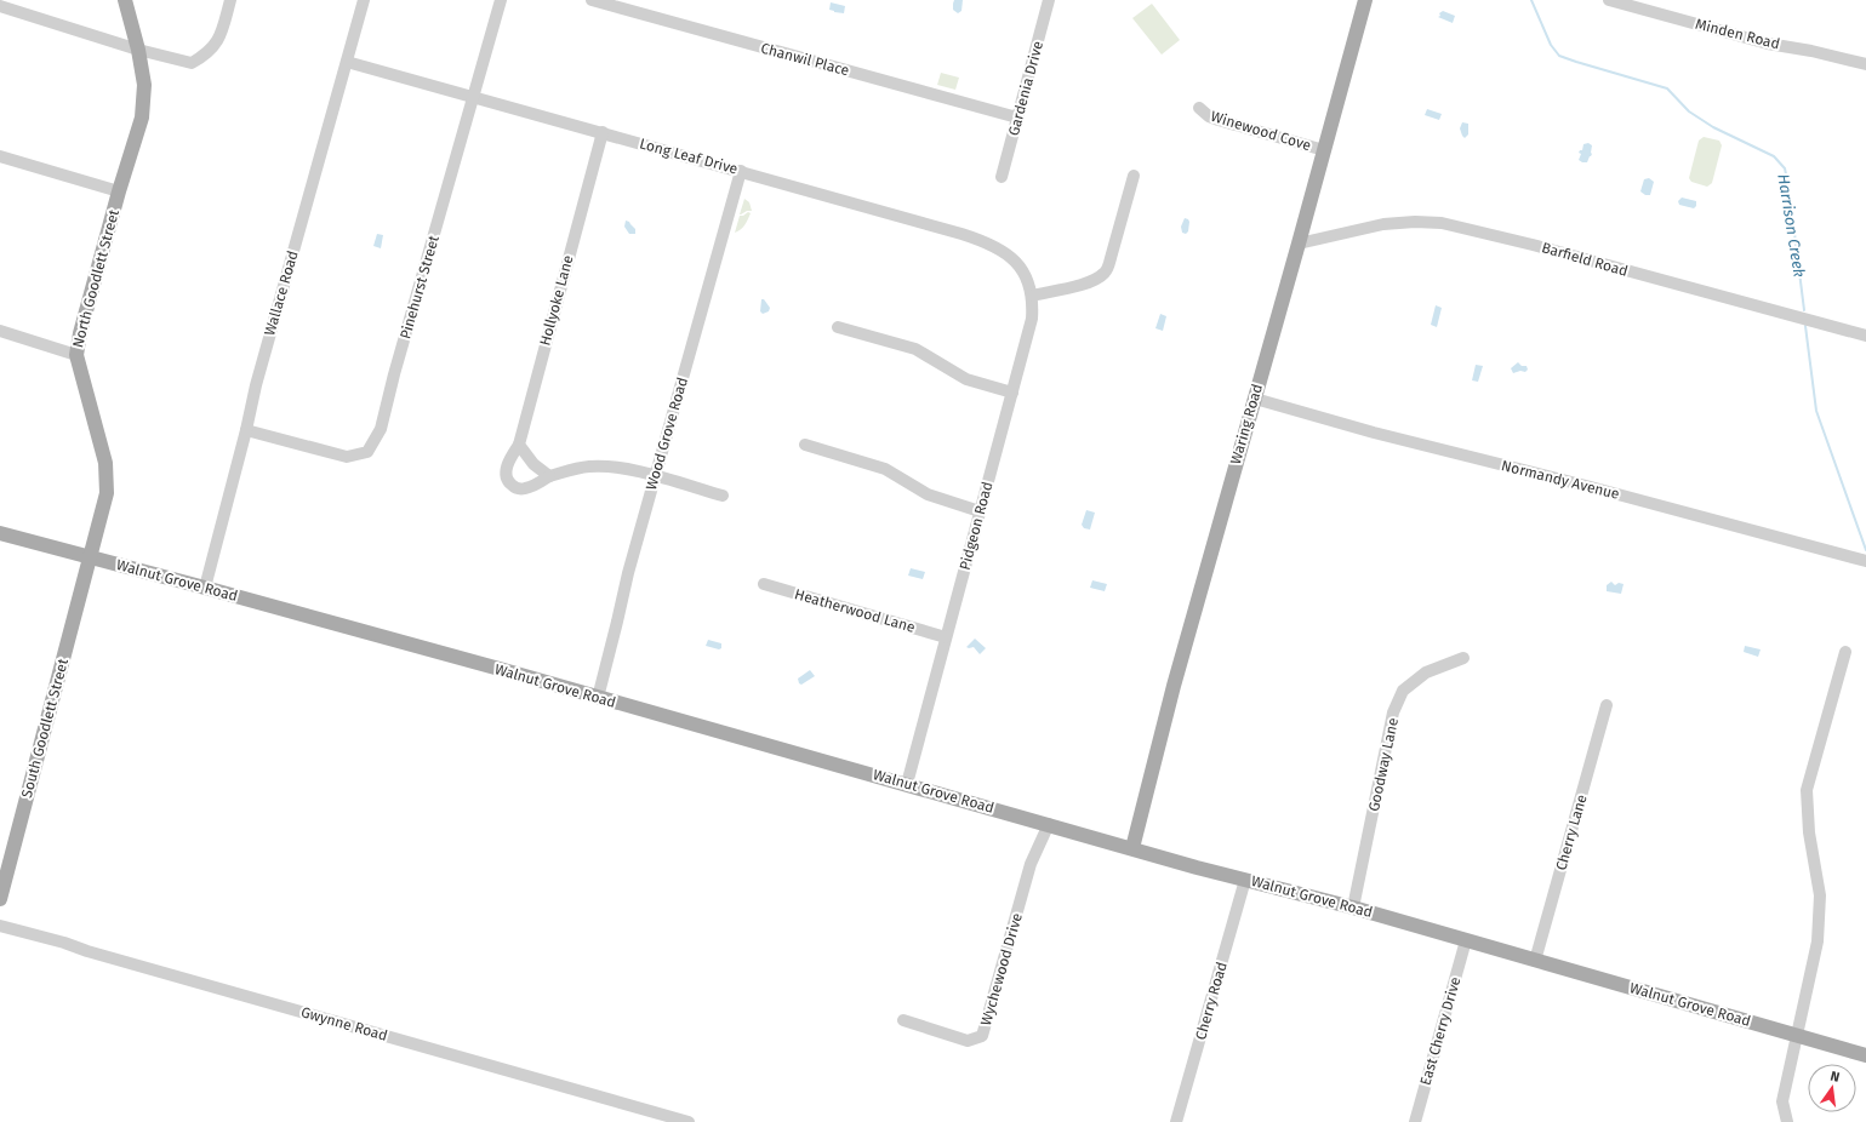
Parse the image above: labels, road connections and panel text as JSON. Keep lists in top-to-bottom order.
{
  "streets": {
    "main road": [
      "North Goodlett Street",
      "Waring Road",
      "Walnut Grove Road",
      "South Goodlett Street"
    ],
    "street": [
      "Minden Road",
      "Chanwil Place",
      "Gardenia Drive",
      "Winewood Cove",
      "Long Leaf Drive",
      "Barfield Road",
      "Pinehurst Street",
      "Wallace Road",
      "Hollyoke Lane",
      "Wood Grove Road",
      "Normandy Avenue",
      "Pidgeon Road",
      "Heatherwood Lane",
      "Goodway Lane",
      "Cherry Lane",
      "Wychewood Drive",
      "Cherry Road",
      "Gwynne Road",
      "East Cherry Drive"
    ]
  },
  "crossings": [
    ["Chanwil Place", "Gardenia Drive"],
    ["Winewood Cove", "Waring Road"],
    ["Long Leaf Drive", "Pinehurst Street"],
    ["Long Leaf Drive", "Wallace Road"],
    ["Long Leaf Drive", "Hollyoke Lane"],
    ["Long Leaf Drive", "Wood Grove Road"],
    ["Long Leaf Drive", "Pidgeon Road"],
    ["Barfield Road", "Waring Road"],
    ["North Goodlett Street", "Walnut Grove Road"],
    ["North Goodlett Street", "South Goodlett Street"],
    ["Pinehurst Street", "Wallace Road"],
    ["Wallace Road", "Walnut Grove Road"],
    ["Waring Road", "Normandy Avenue"],
    ["Waring Road", "Walnut Grove Road"],
    ["Wood Grove Road", "Walnut Grove Road"],
    ["Pidgeon Road", "Walnut Grove Road"],
    ["Pidgeon Road", "Heatherwood Lane"],
    ["Walnut Grove Road", "South Goodlett Street"],
    ["Walnut Grove Road", "Goodway Lane"],
    ["Walnut Grove Road", "Cherry Lane"],
    ["Walnut Grove Road", "Wychewood Drive"],
    ["Walnut Grove Road", "Cherry Road"],
    ["Walnut Grove Road", "East Cherry Drive"]
  ],
  "water": ["Harrison Creek"],
  "north": "top"
}
